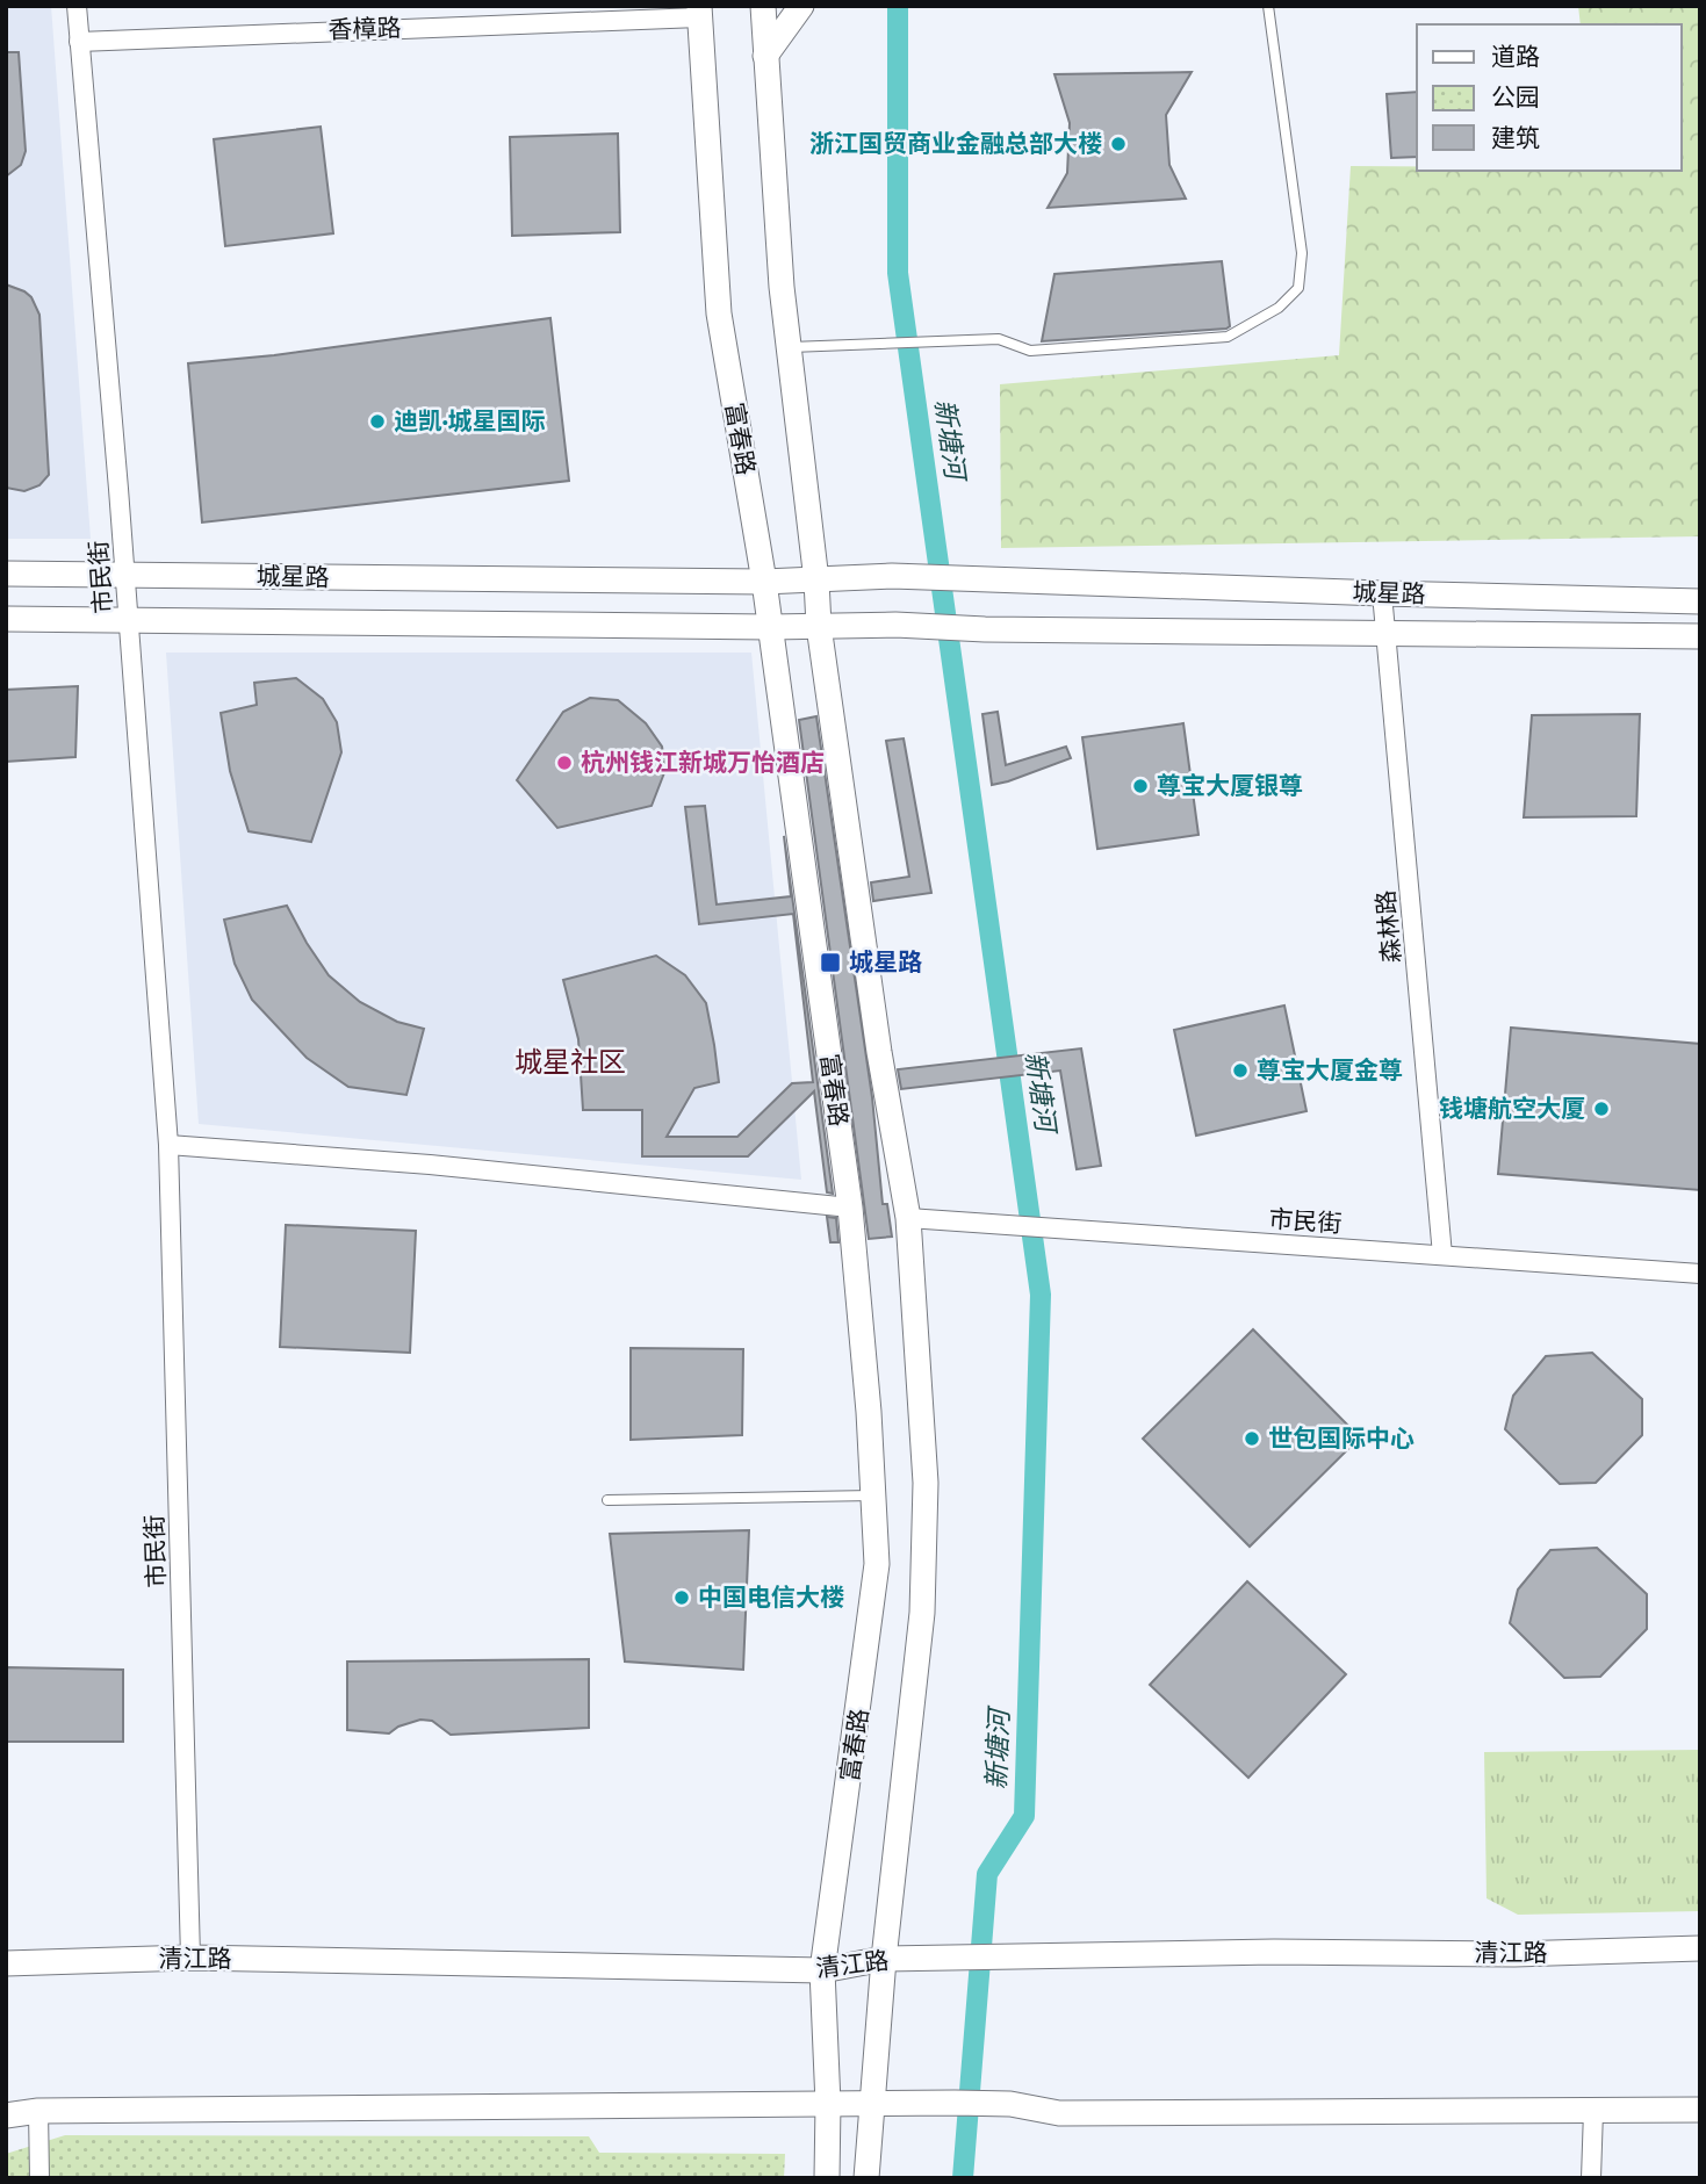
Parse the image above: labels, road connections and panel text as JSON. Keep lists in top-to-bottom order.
{
  "streets": {
    "main road": ["富春路", "城星路", "清江路"],
    "street": ["香樟路", "市民街", "森林路"]
  },
  "crossings": [
    ["香樟路", "富春路"],
    ["香樟路", "市民街"],
    ["富春路", "市民街"],
    ["富春路", "城星路"],
    ["富春路", "清江路"],
    ["市民街", "城星路"],
    ["市民街", "森林路"],
    ["市民街", "清江路"],
    ["城星路", "森林路"]
  ],
  "districts": ["城星社区"],
  "water": ["新塘河"],
  "places": {
    "other": [
      "浙江国贸商业金融总部大楼",
      "迪凯·城星国际",
      "杭州钱江新城万怡酒店",
      "尊宝大厦银尊",
      "尊宝大厦金尊",
      "钱塘航空大厦",
      "世包国际中心",
      "中国电信大楼"
    ],
    "transit": ["城星路"]
  },
  "legend": ["道路", "公园", "建筑"]
}
